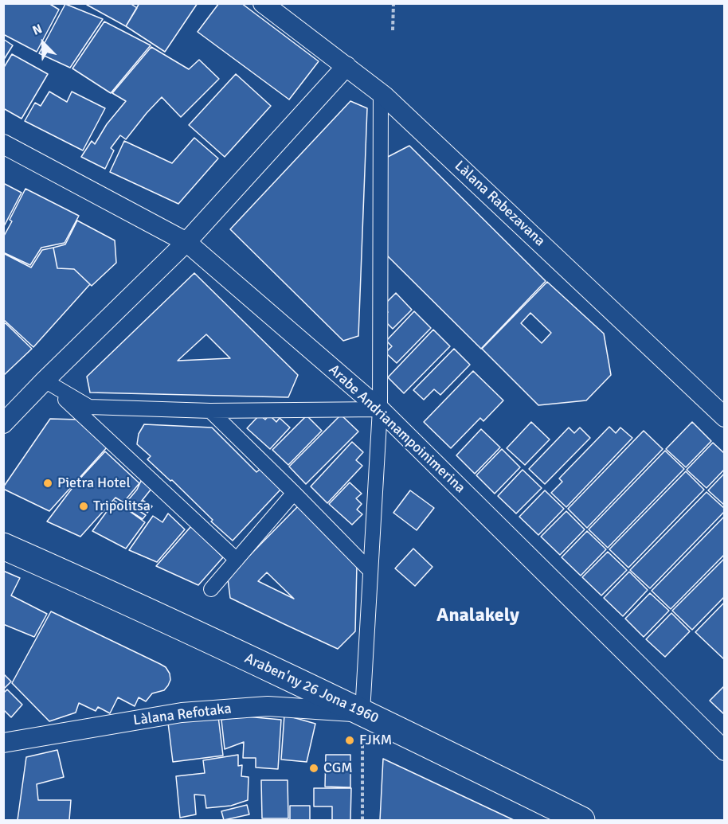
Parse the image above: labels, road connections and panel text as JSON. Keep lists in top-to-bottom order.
{
  "streets": {
    "main road": ["Araben'ny 26 Jona 1960"],
    "street": ["Làlana Rabezavana", "Arabe Andrianampoinimerina", "Làlana Refotaka"]
  },
  "crossings": [
    ["Araben'ny 26 Jona 1960", "Làlana Refotaka"]
  ],
  "districts": ["Analakely"],
  "places": [
    "Pietra Hotel",
    "Tripolitsa",
    "FJKM",
    "CGM"
  ],
  "north": "top left"
}
